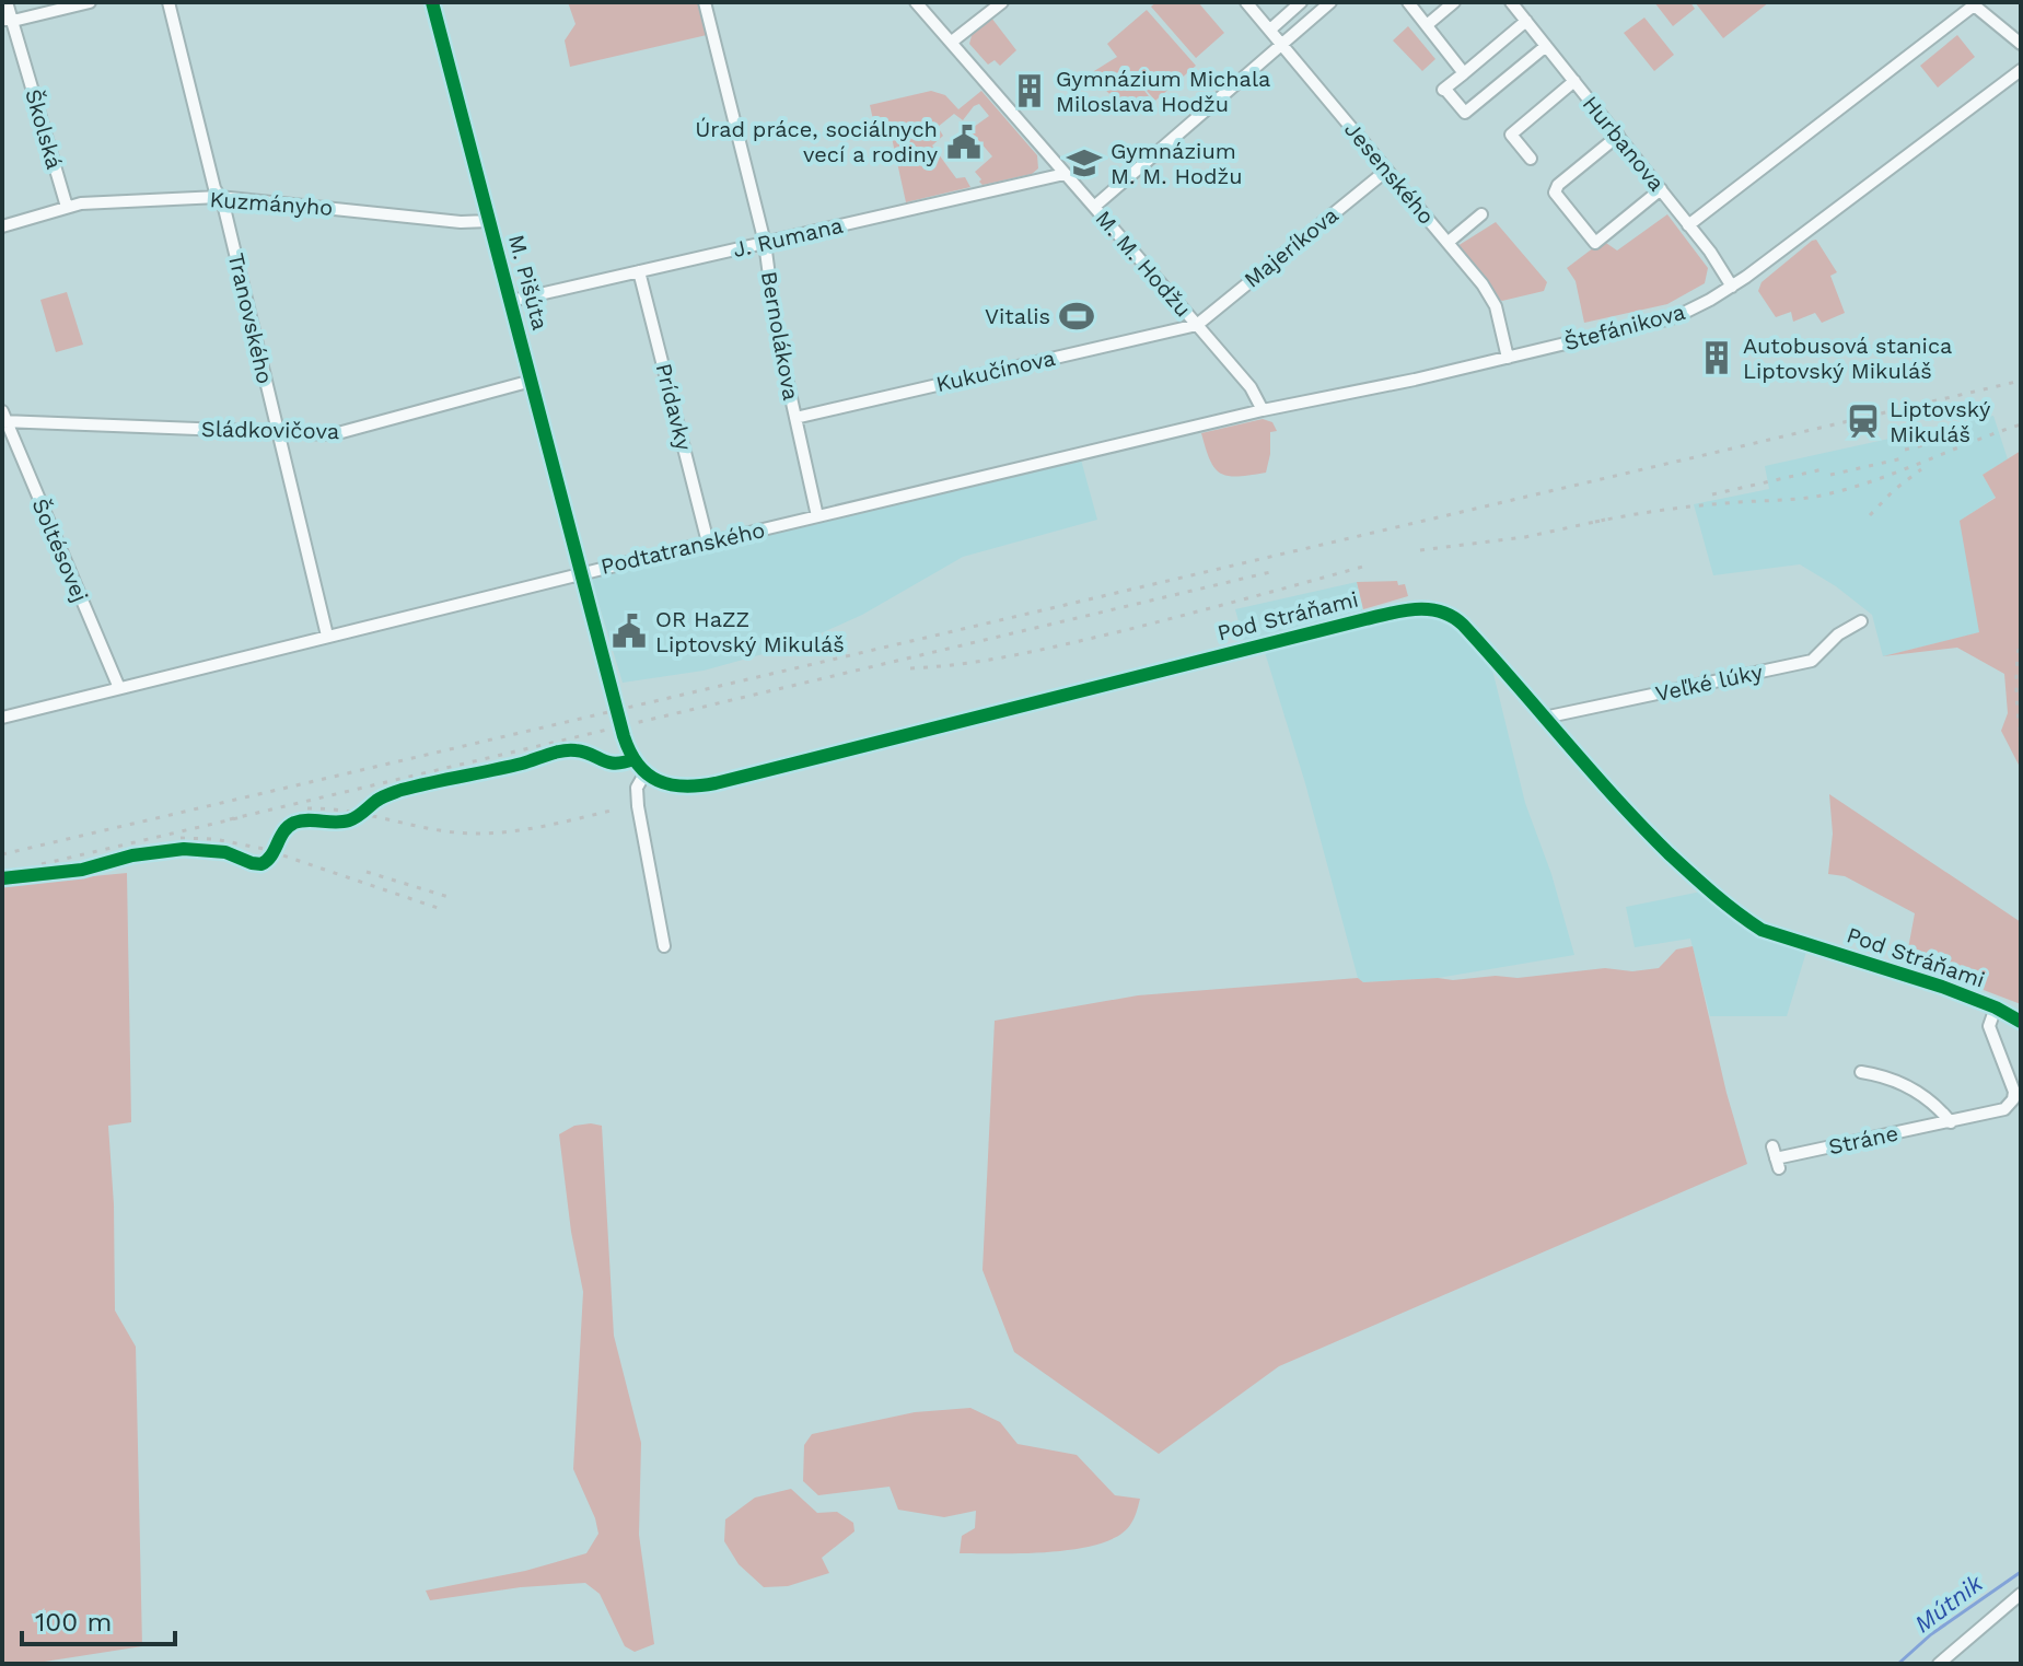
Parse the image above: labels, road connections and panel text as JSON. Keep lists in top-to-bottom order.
{
  "streets": {
    "street": [
      "Školská",
      "Hurbanova",
      "Jesenského",
      "Kuzmányho",
      "J. Rumana",
      "Majeríkova",
      "M. M. Hodžu",
      "M. Pišúta",
      "Tranovského",
      "Štefánikova",
      "Bernolákova",
      "Kukučínova",
      "Prídavky",
      "Sládkovičova",
      "Podtatranského",
      "Šoltésovej",
      "Pod Stráňami",
      "Veľké lúky",
      "Stráne"
    ]
  },
  "crossings": [
    ["Školská", "Kuzmányho"],
    ["Hurbanova", "Štefánikova"],
    ["Jesenského", "Majeríkova"],
    ["Jesenského", "Štefánikova"],
    ["Kuzmányho", "M. Pišúta"],
    ["Kuzmányho", "Tranovského"],
    ["J. Rumana", "M. M. Hodžu"],
    ["J. Rumana", "M. Pišúta"],
    ["J. Rumana", "Bernolákova"],
    ["J. Rumana", "Prídavky"],
    ["Majeríkova", "M. M. Hodžu"],
    ["Majeríkova", "Kukučínova"],
    ["M. M. Hodžu", "Štefánikova"],
    ["M. M. Hodžu", "Kukučínova"],
    ["M. M. Hodžu", "Podtatranského"],
    ["M. Pišúta", "Sládkovičova"],
    ["M. Pišúta", "Podtatranského"],
    ["Tranovského", "Sládkovičova"],
    ["Tranovského", "Podtatranského"],
    ["Štefánikova", "Podtatranského"],
    ["Bernolákova", "Kukučínova"],
    ["Bernolákova", "Podtatranského"],
    ["Prídavky", "Podtatranského"],
    ["Sládkovičova", "Šoltésovej"],
    ["Podtatranského", "Šoltésovej"],
    ["Pod Stráňami", "Veľké lúky"],
    ["Pod Stráňami", "Stráne"]
  ],
  "water": ["Mútnik"],
  "places": {
    "building": ["Gymnázium Michala Miloslava Hodžu", "Autobusová stanica Liptovský Mikuláš"],
    "public building": ["Úrad práce, sociálnych vecí a rodiny", "OR HaZZ Liptovský Mikuláš"],
    "school or university": ["Gymnázium M. M. Hodžu"],
    "sports": ["Vitalis"],
    "station": ["Liptovský Mikuláš"]
  },
  "scale_bar": "100 m"
}
